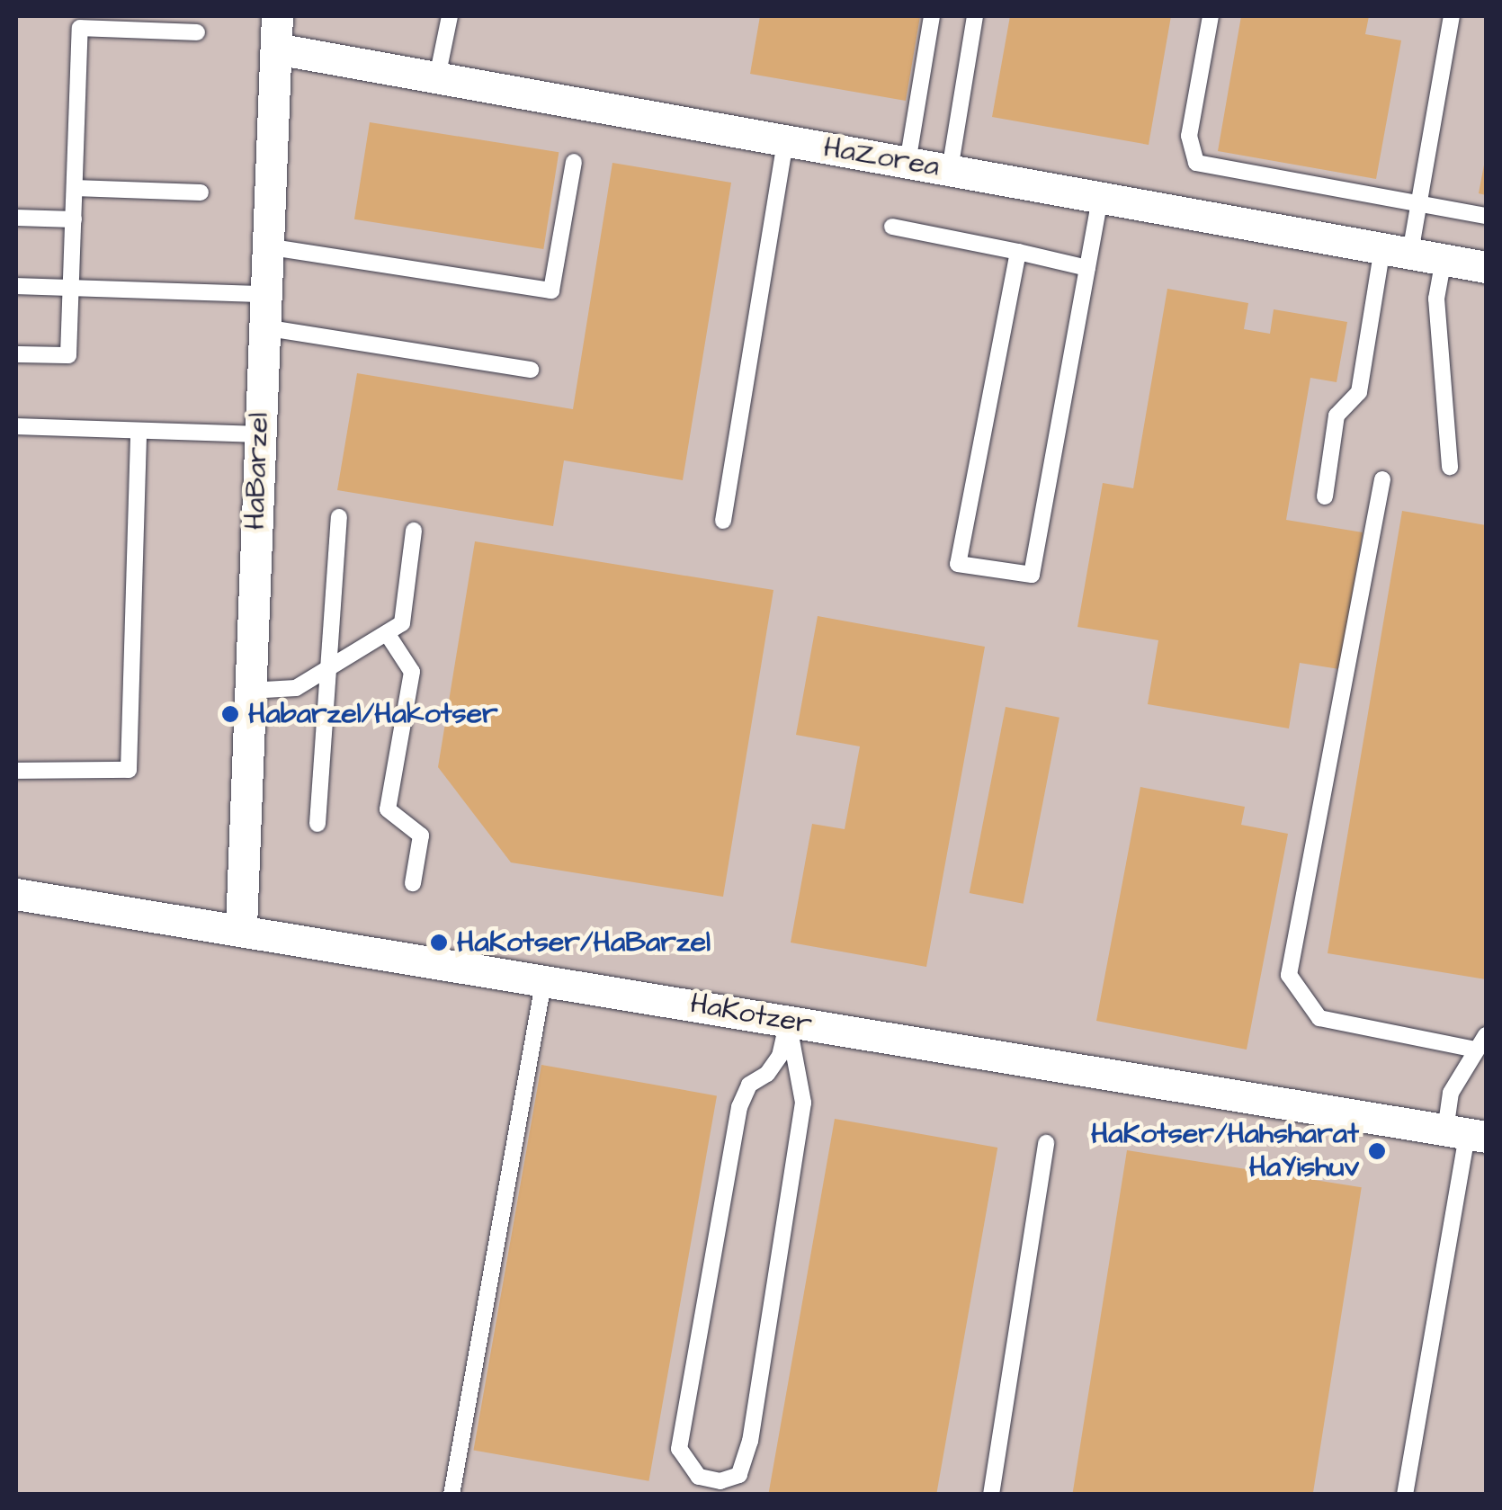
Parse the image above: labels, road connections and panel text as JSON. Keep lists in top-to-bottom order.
{
  "streets": {
    "street": ["HaZorea", "HaBarzel", "HaKotzer"]
  },
  "crossings": [
    ["HaZorea", "HaBarzel"],
    ["HaBarzel", "HaKotzer"]
  ],
  "places": ["Habarzel/Hakotser", "HaKotser/HaBarzel", "HaKotser/Hahsharat HaYishuv"]
}
